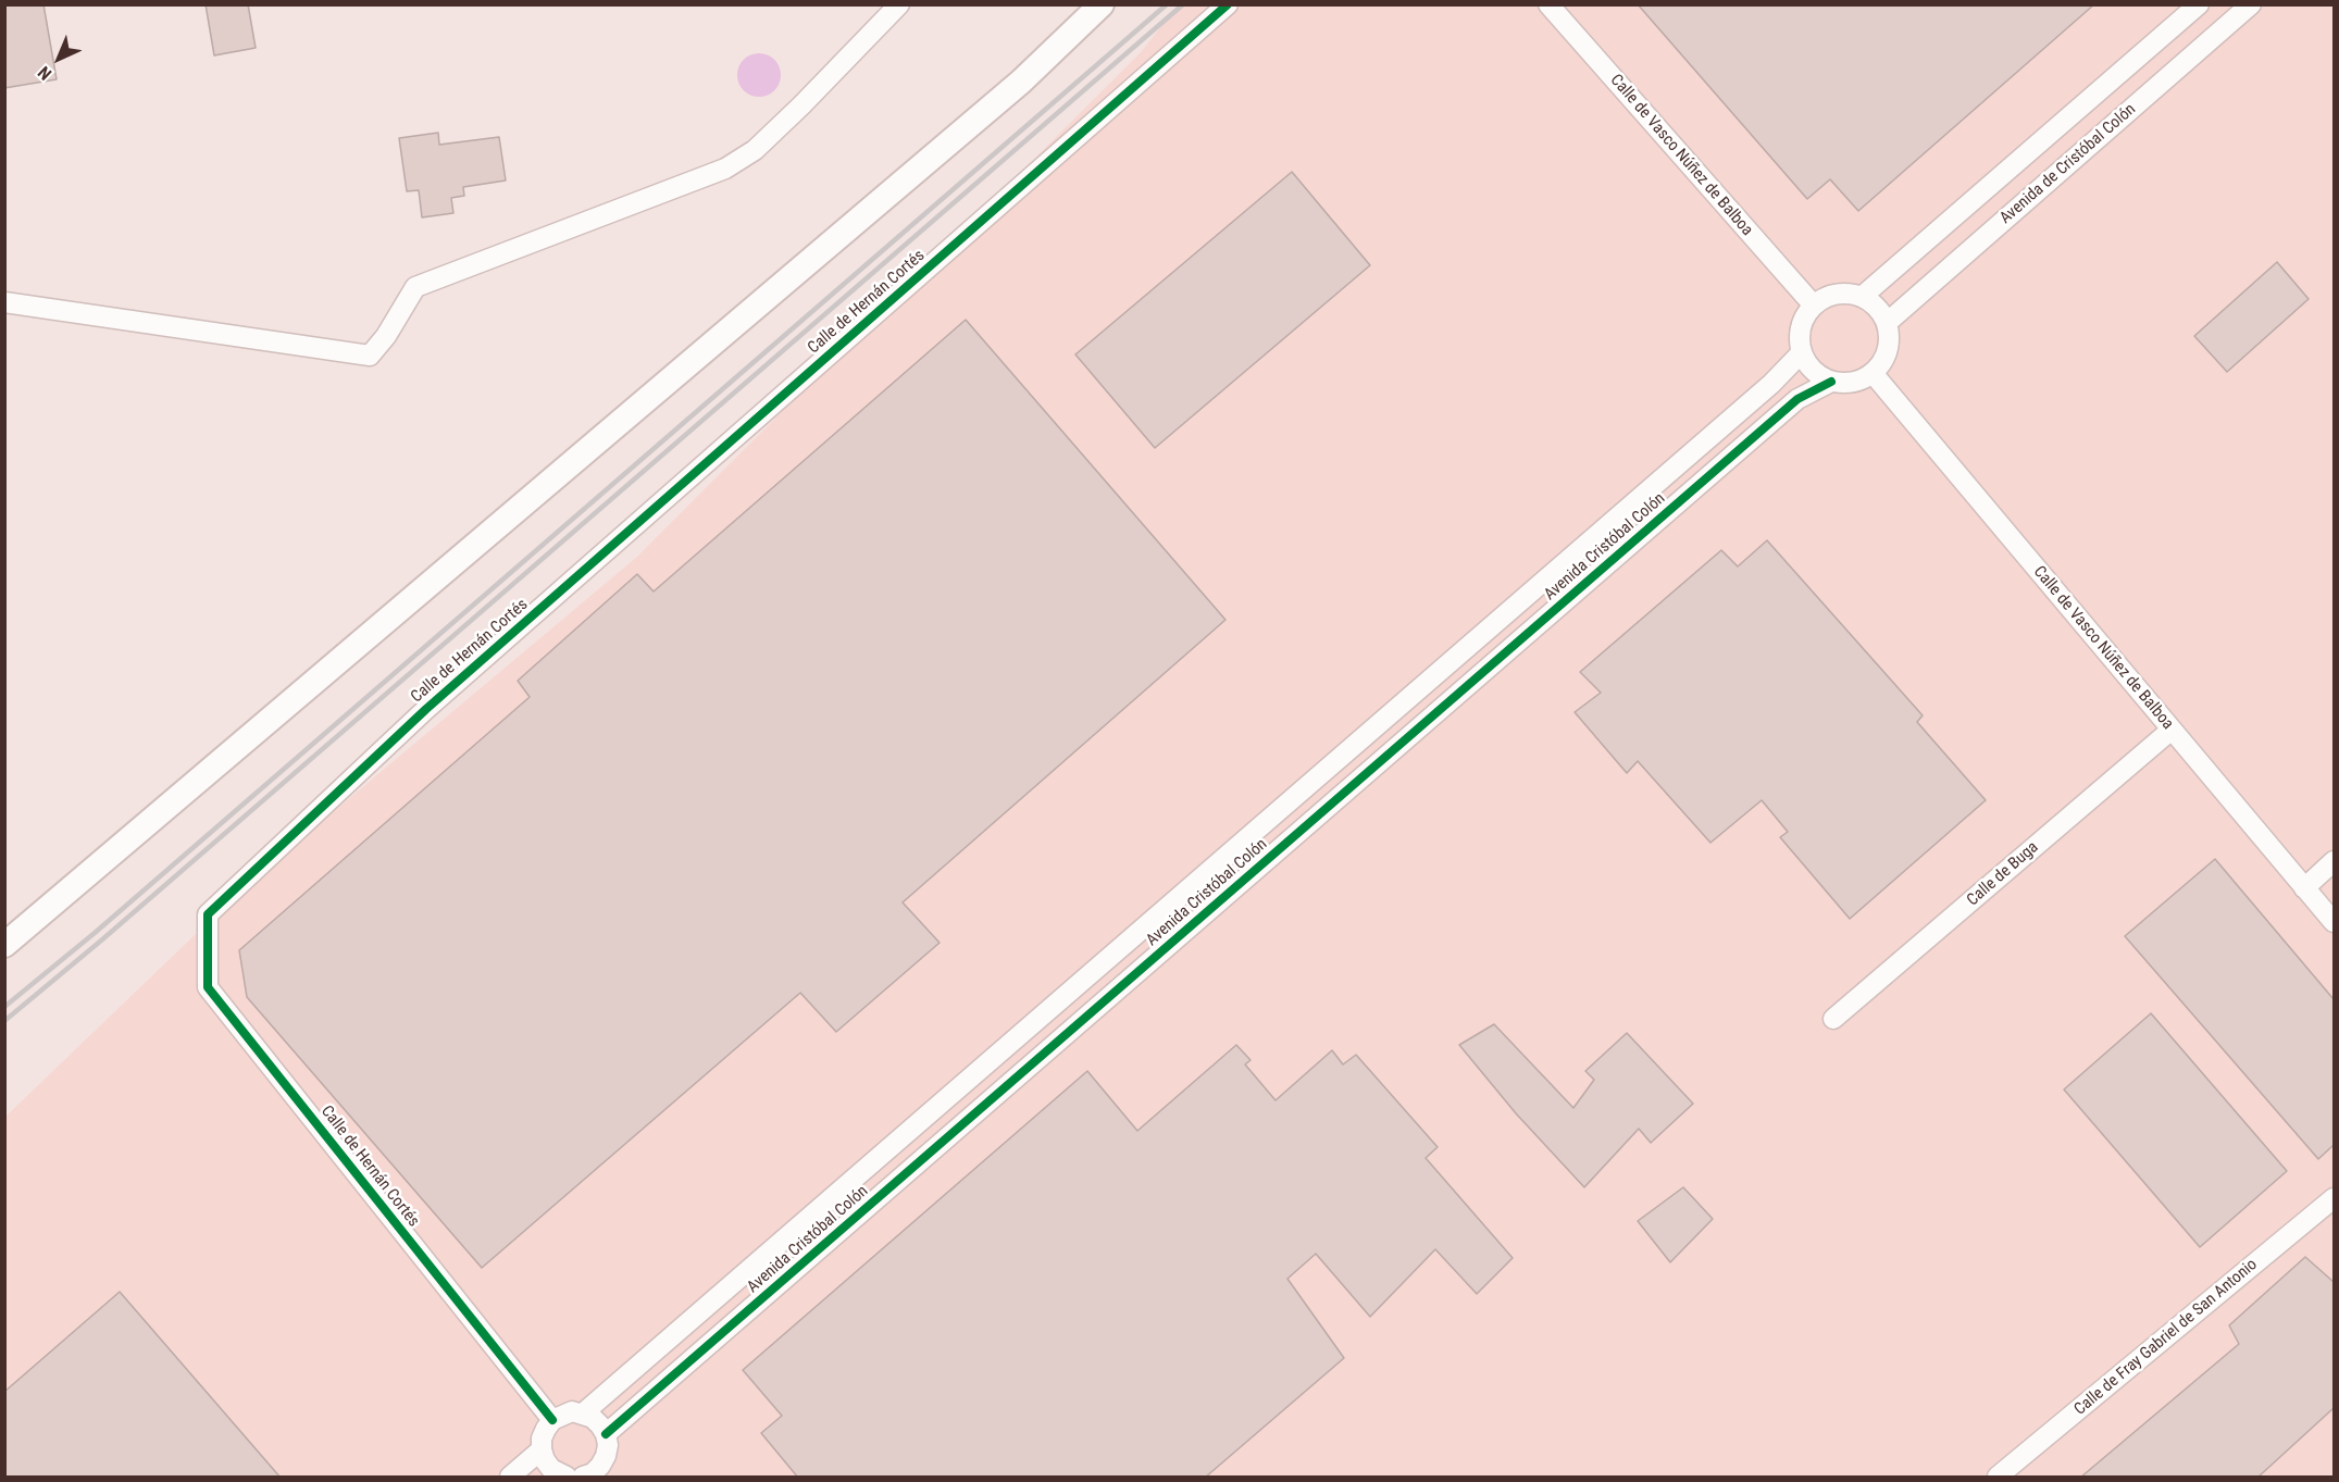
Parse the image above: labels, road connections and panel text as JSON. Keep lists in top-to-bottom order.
{
  "streets": {
    "street": [
      "Calle de Vasco Núñez de Balboa",
      "Avenida de Cristóbal Colón",
      "Calle de Hernán Cortés",
      "Avenida Cristóbal Colón",
      "Calle de Buga",
      "Calle de Fray Gabriel de San Antonio"
    ]
  },
  "crossings": [
    ["Calle de Vasco Núñez de Balboa", "Avenida de Cristóbal Colón"],
    ["Calle de Vasco Núñez de Balboa", "Avenida Cristóbal Colón"],
    ["Calle de Vasco Núñez de Balboa", "Calle de Buga"],
    ["Avenida de Cristóbal Colón", "Avenida Cristóbal Colón"]
  ],
  "north": "bottom left"
}
